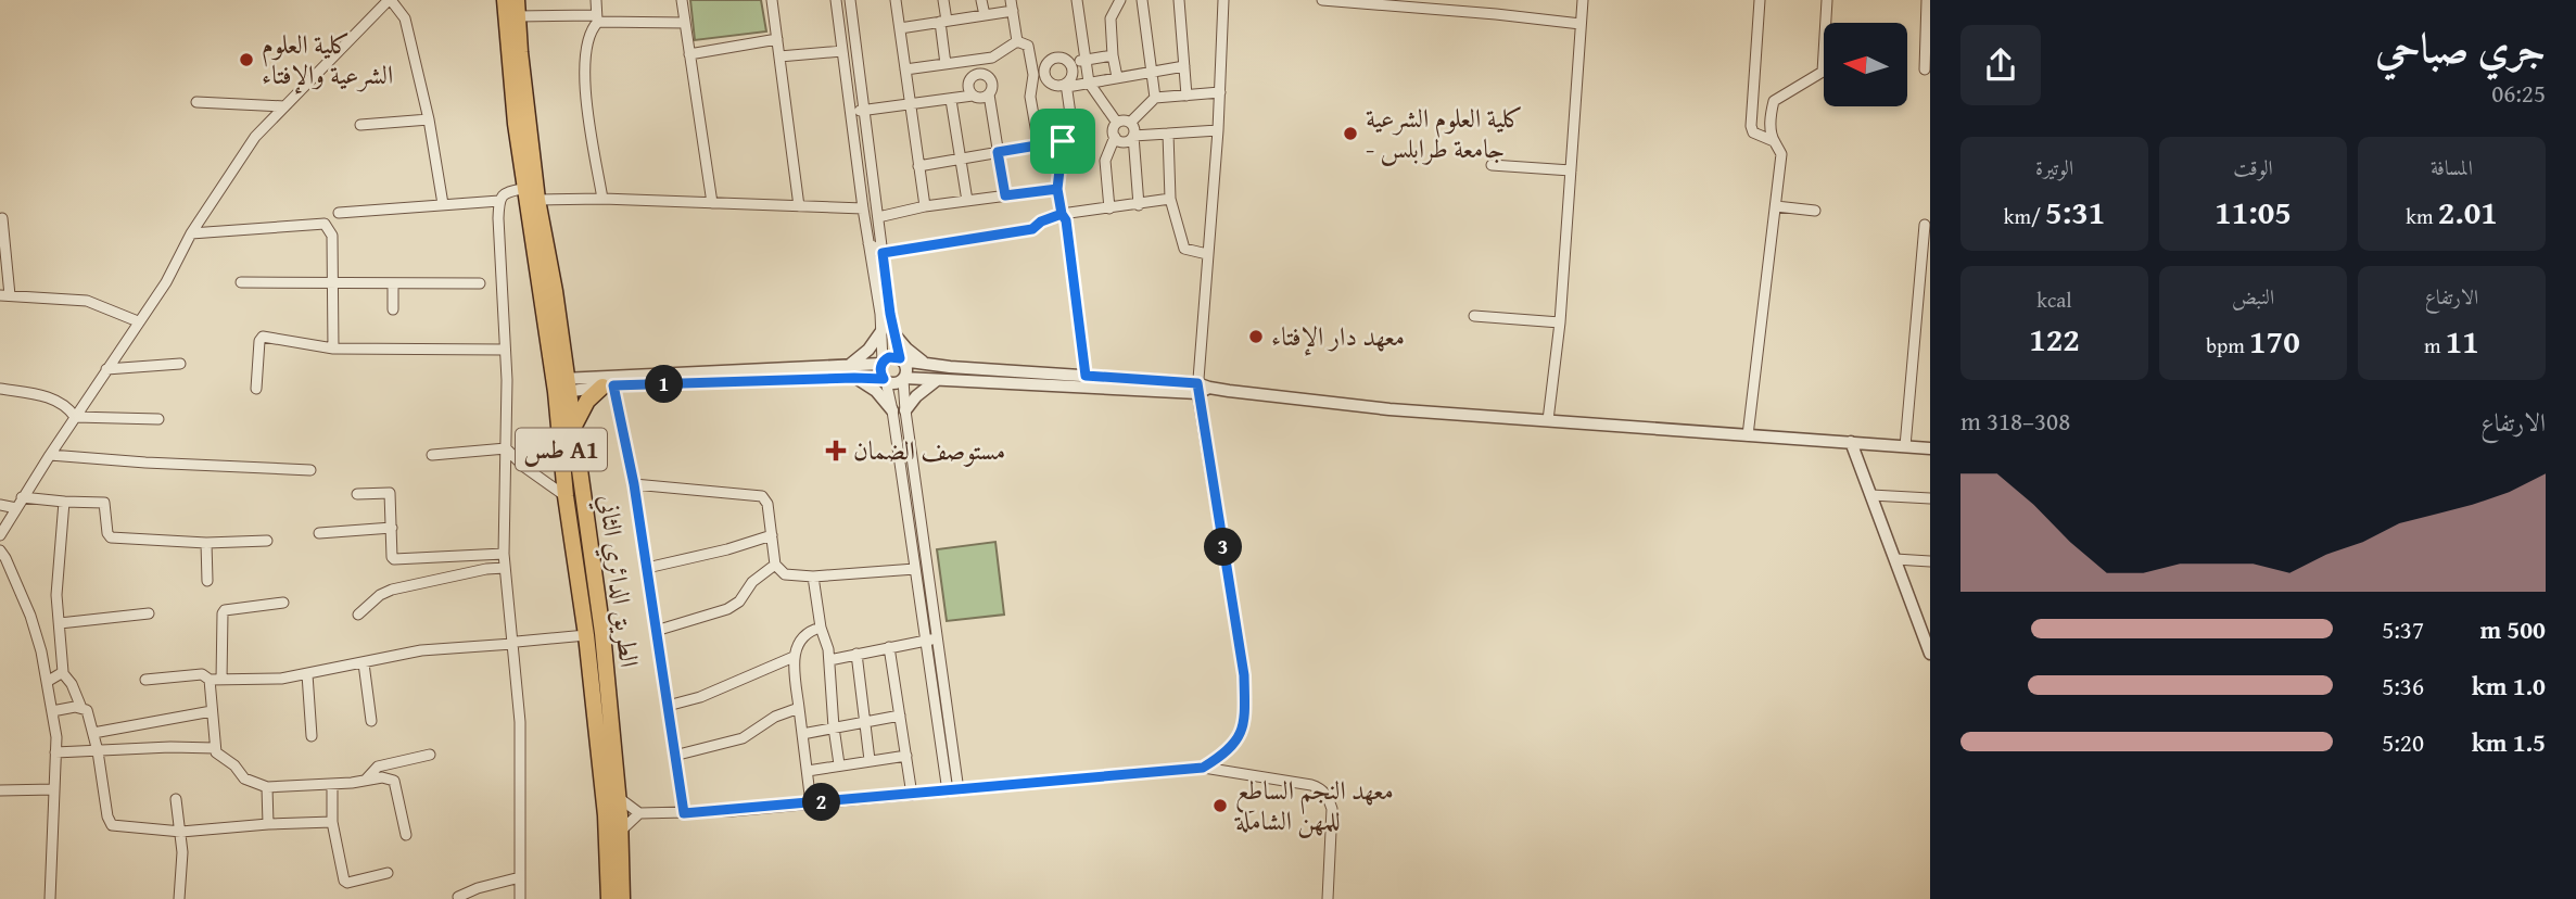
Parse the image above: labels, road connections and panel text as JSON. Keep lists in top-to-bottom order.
{
  "streets": {
    "highway": ["طس A1", "الطريق الدائري الثاني"]
  },
  "places": {
    "other": [
      "كلية العلوم الشرعية والإفتاء",
      "كلية العلوم الشرعية - جامعة طرابلس",
      "معهد دار الإفتاء",
      "معهد النجم الساطع للمهن الشاملة"
    ],
    "health": ["مستوصف الضمان"]
  },
  "north": "left",
  "page": {
    "heading": ["جري صباحي", "06:25"],
    "stats": [
      ["المسافة", "2.01 km"],
      ["الوقت", "11:05"],
      ["الوتيرة", "5:31 /km"],
      ["الارتفاع", "11 m"],
      ["النبض", "170 bpm"],
      ["kcal", "122"]
    ],
    "pins": ["1", "3", "2"],
    "chart": ["الارتفاع", "308–318 m"],
    "list": [
      {
        "name": "500 m",
        "note": "5:37"
      },
      {
        "name": "1.0 km",
        "note": "5:36"
      },
      {
        "name": "1.5 km",
        "note": "5:20"
      }
    ]
  }
}
